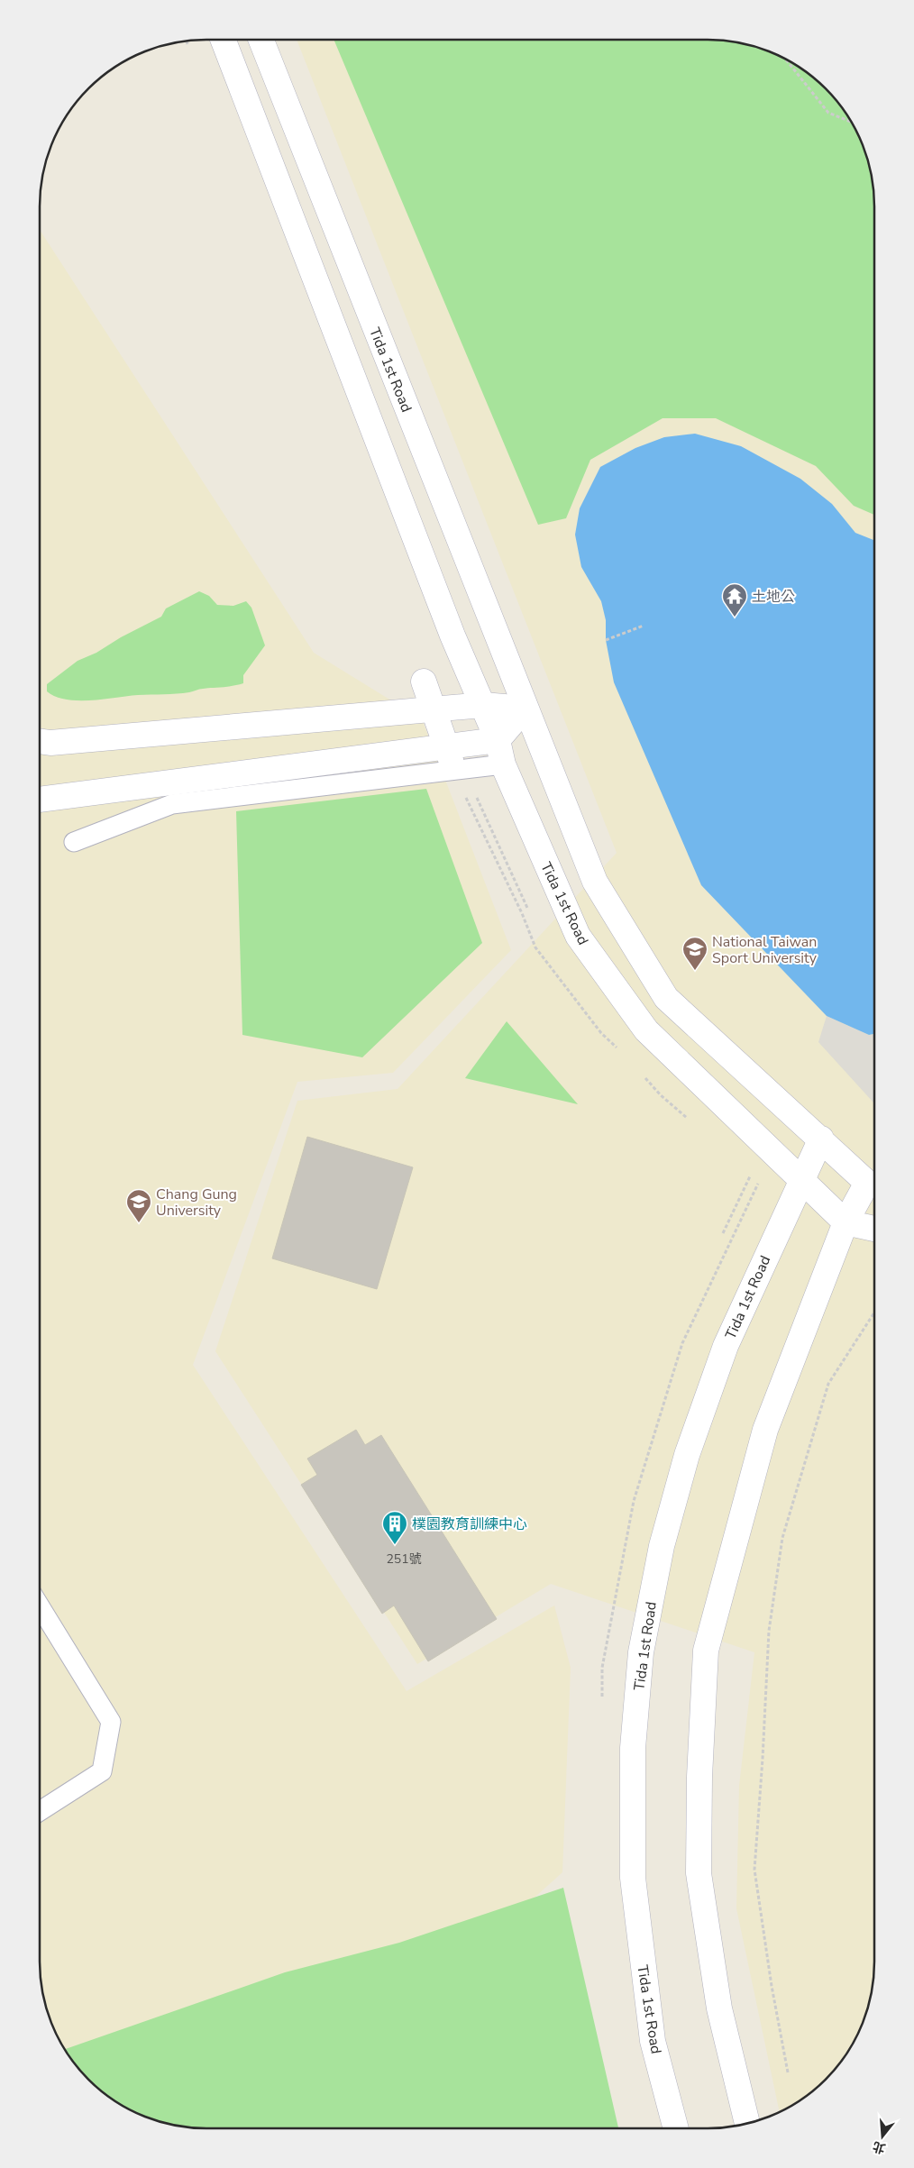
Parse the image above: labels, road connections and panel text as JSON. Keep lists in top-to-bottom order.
{
  "streets": {
    "street": ["Tida 1st Road"]
  },
  "places": {
    "temple": ["土地公"],
    "school or university": ["National Taiwan Sport University", "Chang Gung University"],
    "building": ["樸園教育訓練中心"]
  },
  "house_numbers": ["251號"],
  "north": "bottom"
}
